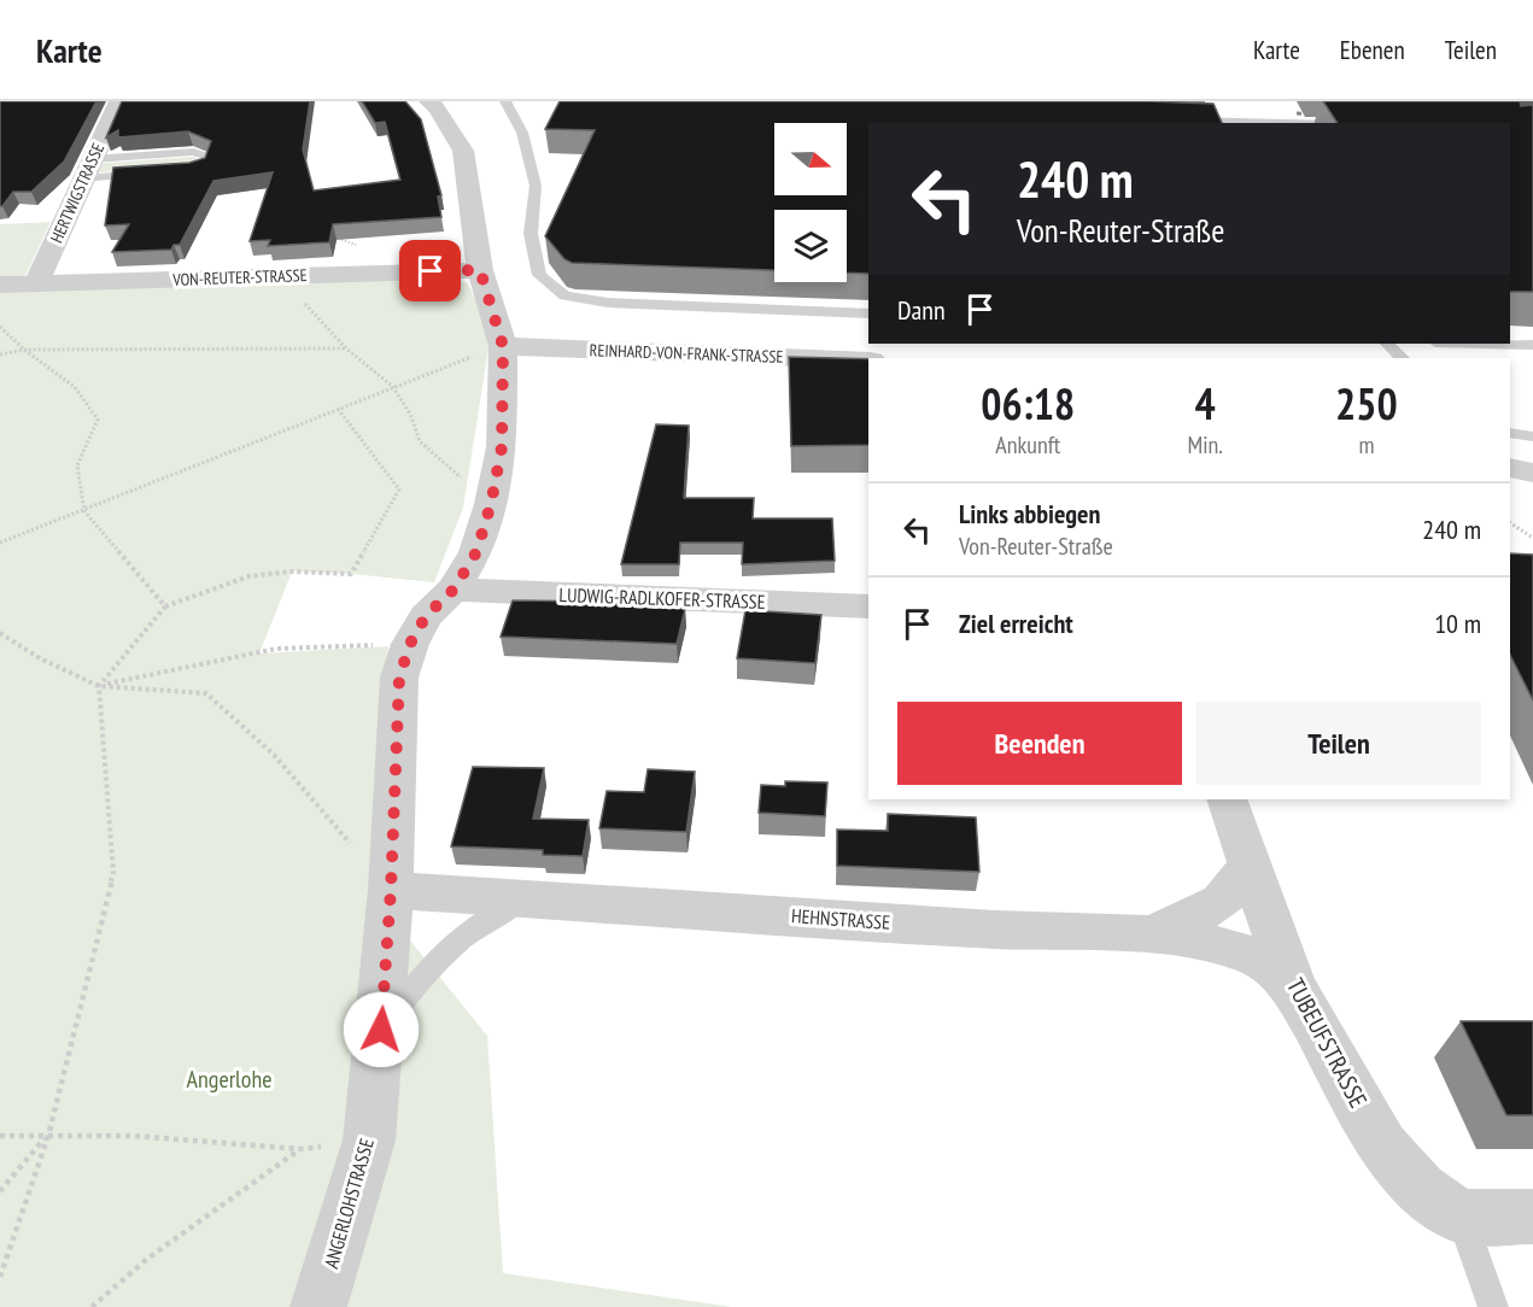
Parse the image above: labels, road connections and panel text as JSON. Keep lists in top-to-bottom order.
{
  "streets": {
    "street": [
      "HERTWIGSTRASSE",
      "VON-REUTER-STRASSE",
      "REINHARD-VON-FRANK-STRASSE",
      "LUDWIG-RADLKOFER-STRASSE",
      "HEHNSTRASSE",
      "TUBEUFSTRASSE",
      "ANGERLOHSTRASSE"
    ]
  },
  "crossings": [
    ["HERTWIGSTRASSE", "VON-REUTER-STRASSE"],
    ["VON-REUTER-STRASSE", "ANGERLOHSTRASSE"],
    ["REINHARD-VON-FRANK-STRASSE", "ANGERLOHSTRASSE"],
    ["LUDWIG-RADLKOFER-STRASSE", "ANGERLOHSTRASSE"],
    ["HEHNSTRASSE", "TUBEUFSTRASSE"],
    ["HEHNSTRASSE", "ANGERLOHSTRASSE"]
  ],
  "parks": ["Angerlohe"],
  "north": "right",
  "page": {
    "header": "Karte",
    "nav": ["Karte", "Ebenen", "Teilen"],
    "turn": ["240 m", "Von-Reuter-Straße"],
    "then": "Dann",
    "eta": [
      "06:18",
      "Ankunft",
      "4",
      "Min.",
      "250",
      "m"
    ],
    "list": [
      {
        "name": "Links abbiegen",
        "note": "Von-Reuter-Straße",
        "value": "240 m"
      },
      {
        "name": "Ziel erreicht",
        "value": "10 m"
      }
    ],
    "buttons": ["Beenden", "Teilen"]
  }
}
